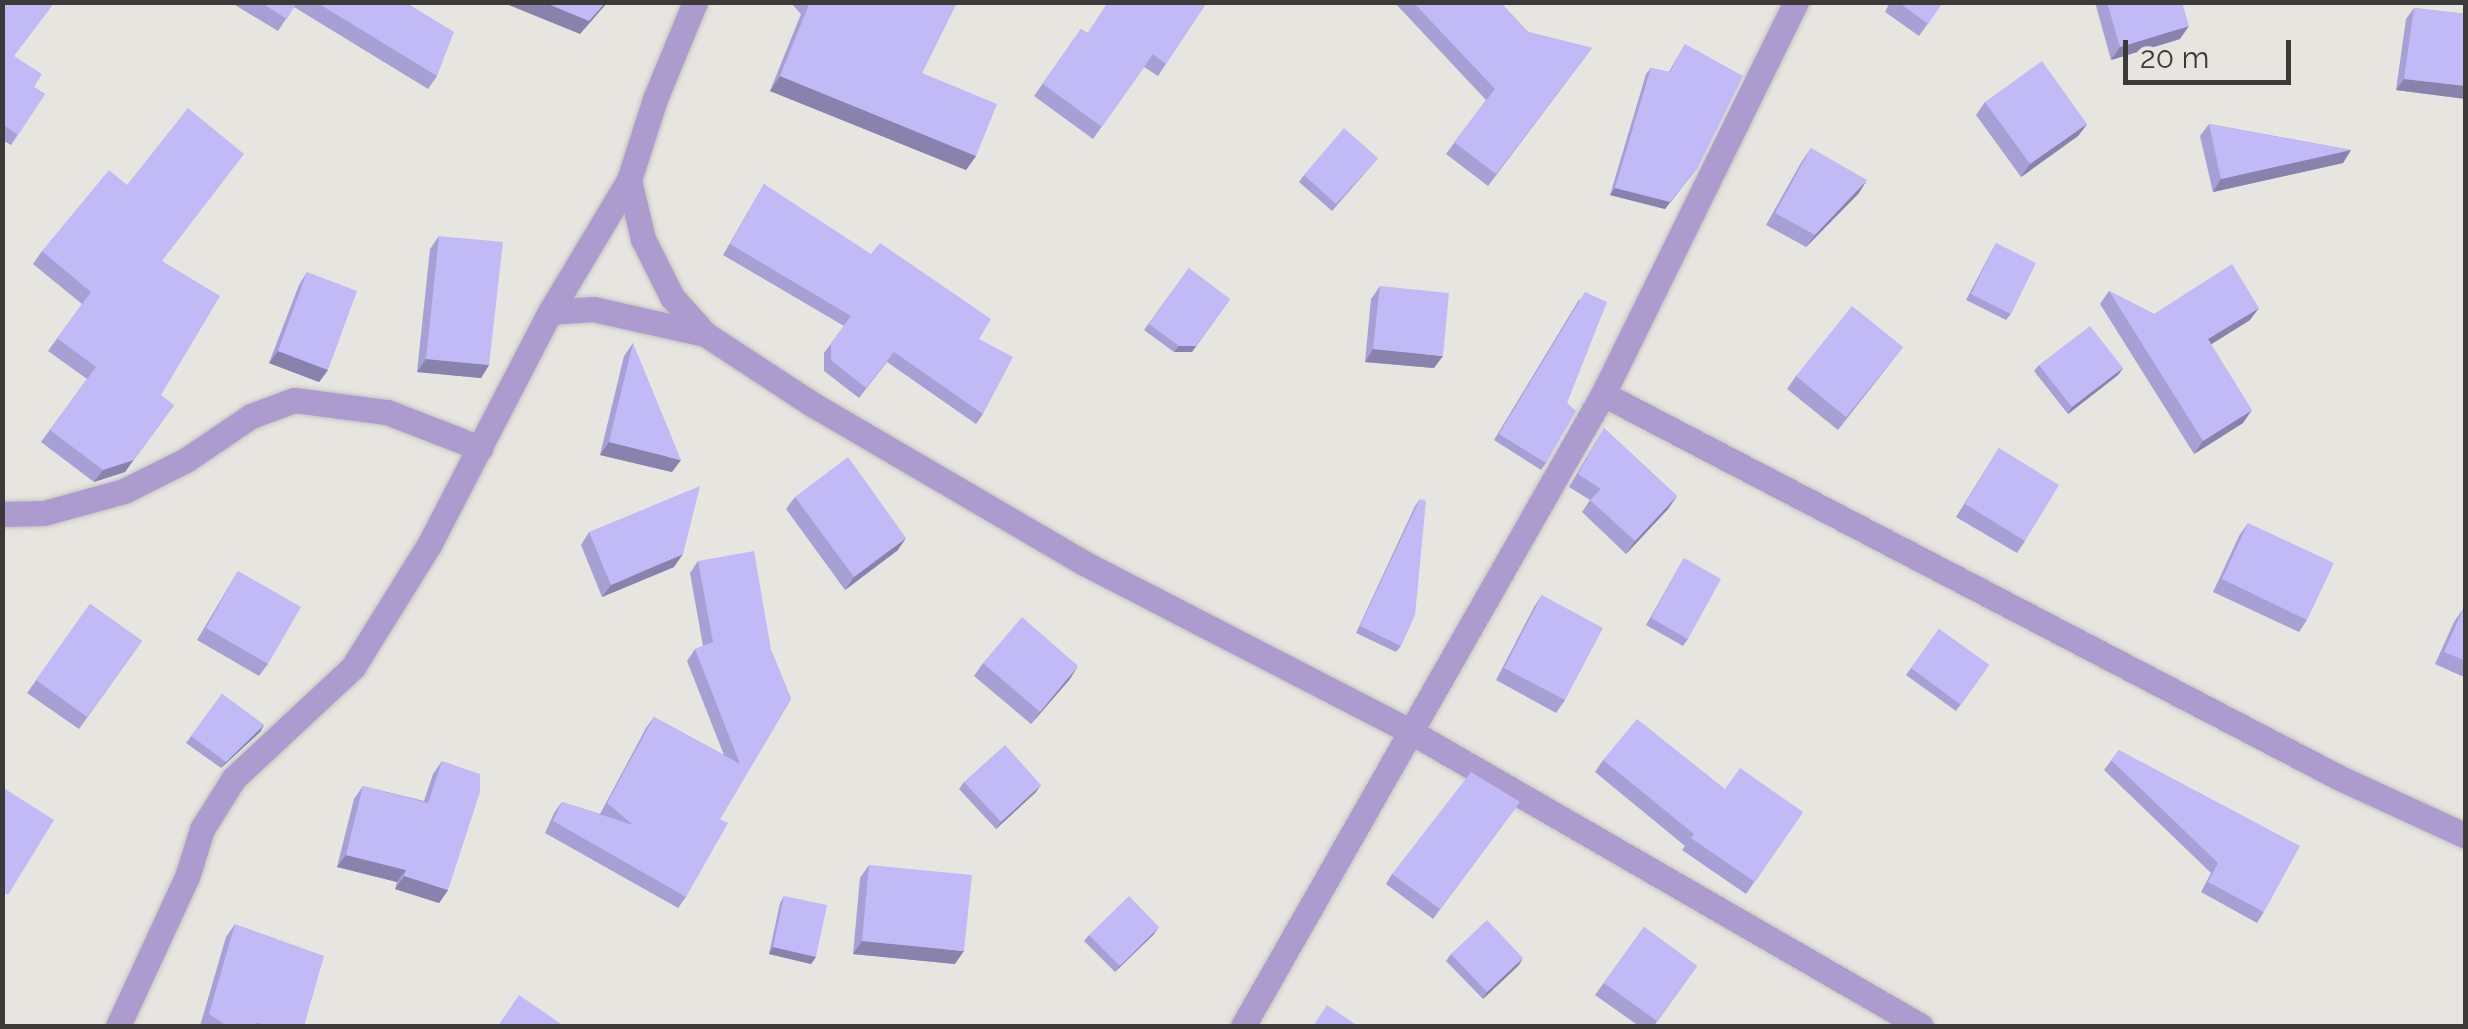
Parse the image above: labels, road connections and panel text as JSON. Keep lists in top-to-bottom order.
{
  "scale_bar": "20 m"
}
